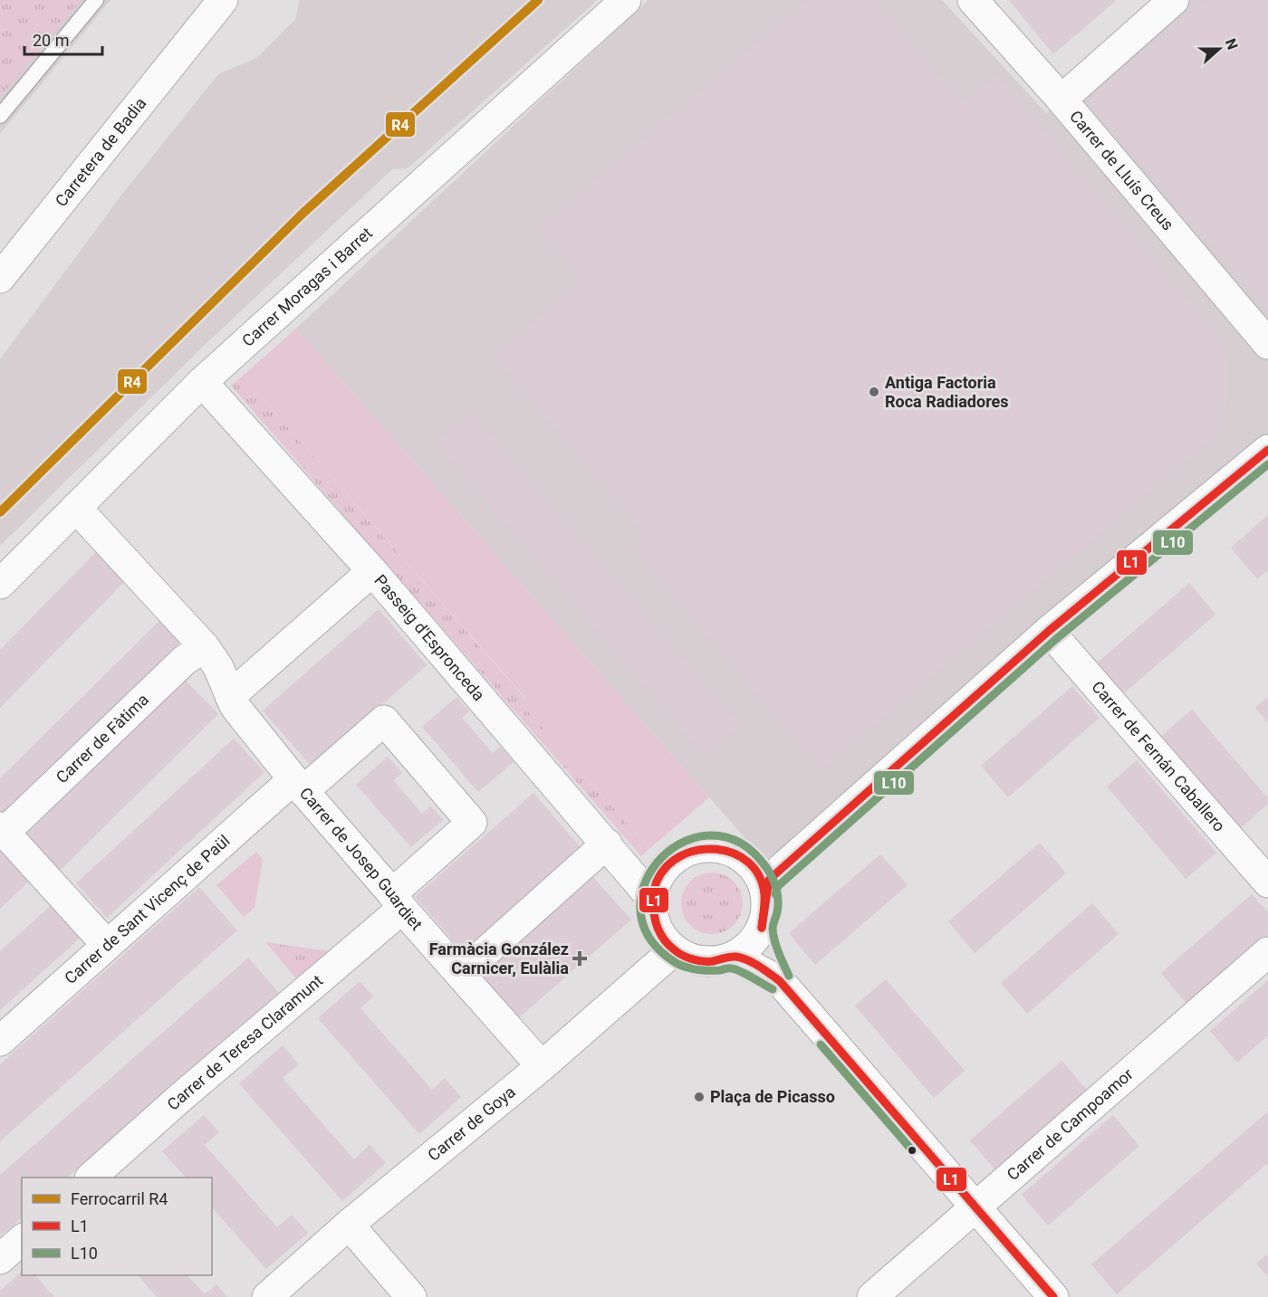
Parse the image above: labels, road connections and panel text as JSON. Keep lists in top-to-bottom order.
{
  "streets": {
    "street": [
      "Carretera de Badia",
      "Carrer de Lluís Creus",
      "Carrer Moragas i Barret",
      "Passeig d'Espronceda",
      "Carrer de Fàtima",
      "Carrer de Fernán Caballero",
      "Carrer de Josep Guardiet",
      "Carrer de Sant Vicenç de Paül",
      "Carrer de Teresa Claramunt",
      "Carrer de Goya",
      "Carrer de Campoamor"
    ]
  },
  "crossings": [
    ["Carrer Moragas i Barret", "Passeig d'Espronceda"],
    ["Carrer Moragas i Barret", "Carrer de Josep Guardiet"],
    ["Passeig d'Espronceda", "Carrer de Goya"],
    ["Carrer de Fàtima", "Carrer de Josep Guardiet"],
    ["Carrer de Josep Guardiet", "Carrer de Sant Vicenç de Paül"],
    ["Carrer de Josep Guardiet", "Carrer de Teresa Claramunt"],
    ["Carrer de Josep Guardiet", "Carrer de Goya"],
    ["Carrer de Sant Vicenç de Paül", "Carrer de Teresa Claramunt"]
  ],
  "places": {
    "other": ["Antiga Factoria Roca Radiadores", "Plaça de Picasso"],
    "health": ["Farmàcia González Carnicer, Eulàlia"]
  },
  "lines": ["rail line R4", "transit line L1", "transit line L10"],
  "legend": ["Ferrocarril R4", "L1", "L10"],
  "scale_bar": "20 m",
  "north": "right"
}
